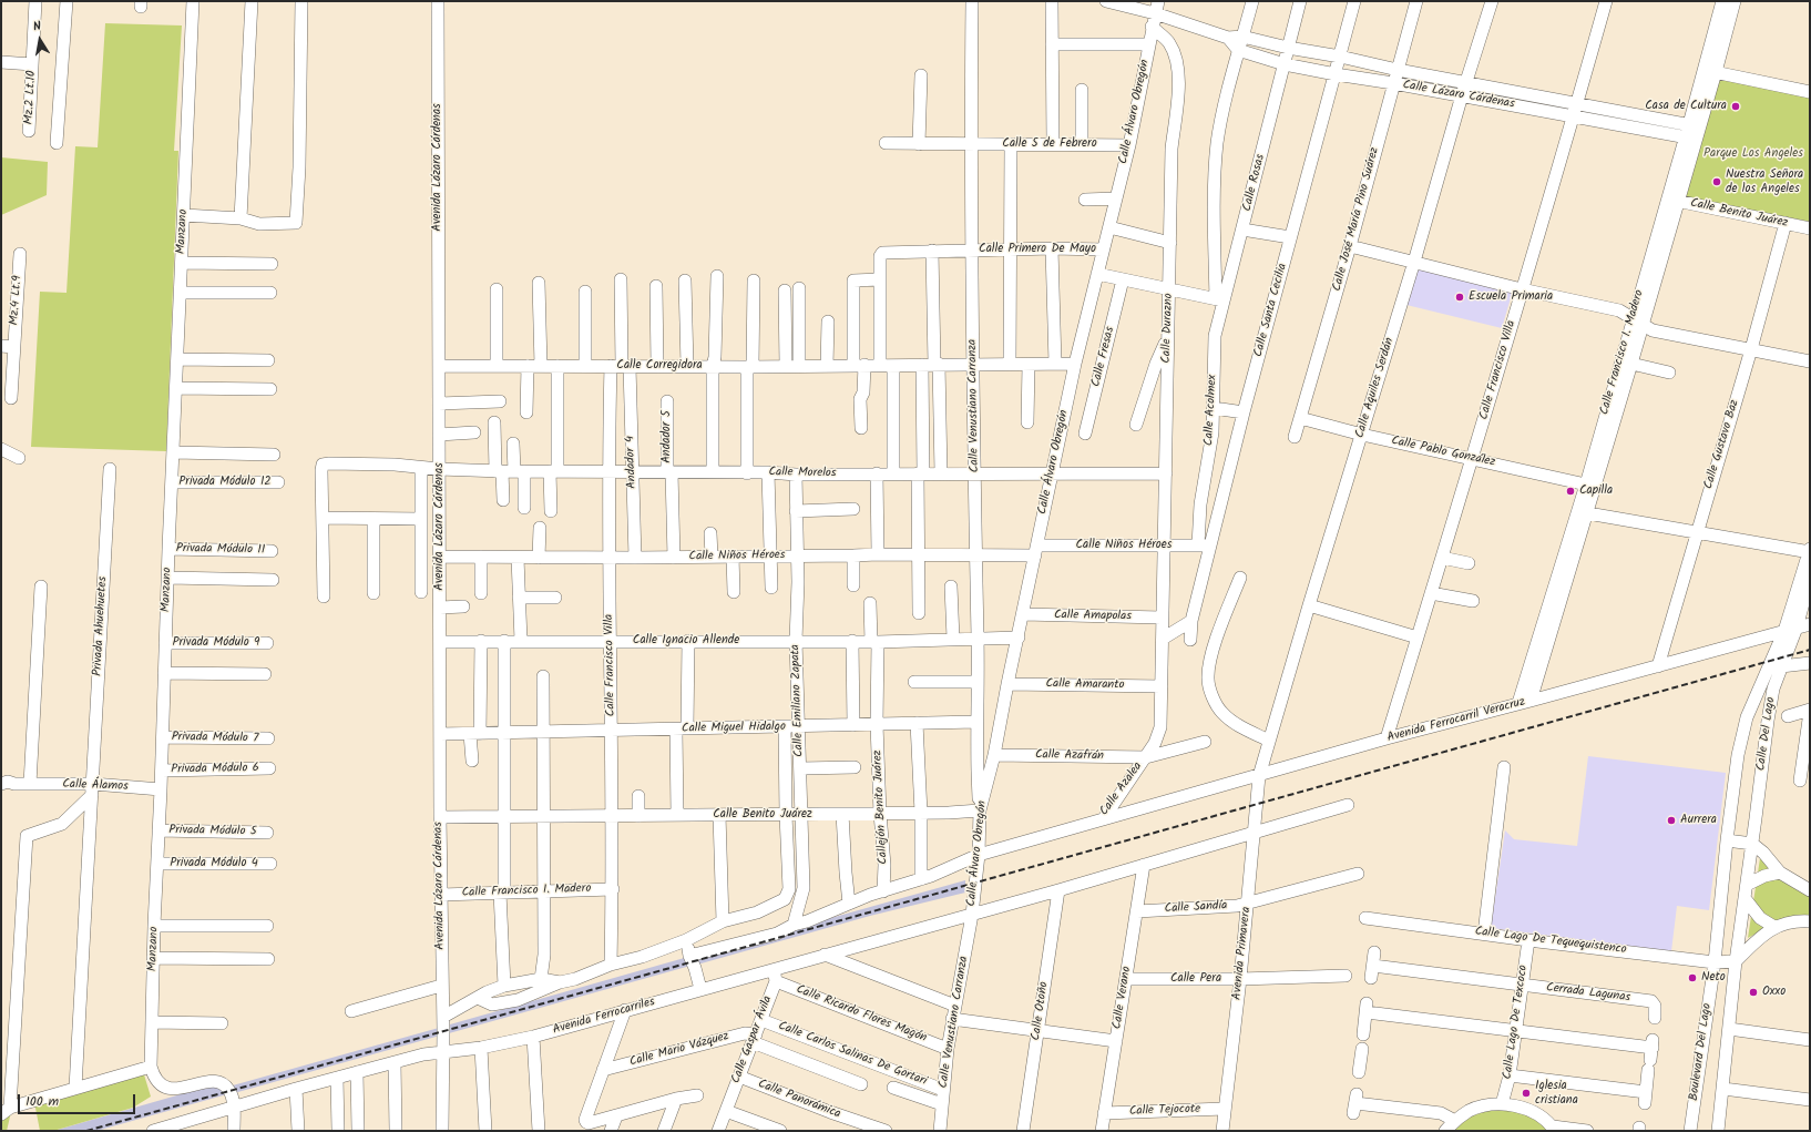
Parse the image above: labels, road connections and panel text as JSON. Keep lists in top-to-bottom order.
{
  "streets": {
    "street": [
      "Calle Lázaro Cárdenas",
      "Mz.2 Lt.10",
      "Calle Álvaro Obregón",
      "Calle 5 de Febrero",
      "Avenida Lázaro Cárdenas",
      "Calle Rosas",
      "Calle Benito Juárez",
      "Calle José María Pino Suárez",
      "Manzano",
      "Calle Primero De Mayo",
      "Mz.4 Lt.9",
      "Calle Santa Cecilia",
      "Calle Durazno",
      "Calle Francisco I. Madero",
      "Calle Fresas",
      "Calle Corregidora",
      "Calle Francisco Villa",
      "Calle Aquiles Serdán",
      "Calle Venustiano Carranza",
      "Calle Acolmex",
      "Andador 5",
      "Calle Gustavo Baz",
      "Calle Pablo González",
      "Andador 4",
      "Calle Morelos",
      "Privada Módulo 12",
      "Calle Niños Héroes",
      "Privada Módulo 11",
      "Calle Amapolas",
      "Privada Ahuehuetes",
      "Calle Ignacio Allende",
      "Privada Módulo 9",
      "Calle Amaranto",
      "Calle Emiliano Zapata",
      "Avenida Ferrocarril Veracruz",
      "Calle Miguel Hidalgo",
      "Calle Del Lago",
      "Privada Módulo 7",
      "Calle Azafrán",
      "Privada Módulo 6",
      "Calle Álamos",
      "Calle Azalea",
      "Callejón Benito Juárez",
      "Privada Módulo 5",
      "Privada Módulo 4",
      "Calle Sandía",
      "Calle Lago De Tequequistenco",
      "Avenida Primavera",
      "Calle Pera",
      "Cerrada Lagunas",
      "Calle Verano",
      "Calle Otoño",
      "Calle Ricardo Flores Magón",
      "Avenida Ferrocarriles",
      "Calle Lago De Texcoco",
      "Calle Gaspar Ávila",
      "Calle Mario Vázquez",
      "Boulevard Del Lago",
      "Calle Carlos Salinas De Gortari",
      "Calle Panorámica",
      "Calle Tejocote"
    ]
  },
  "crossings": [
    ["Calle Lázaro Cárdenas", "Calle Álvaro Obregón"],
    ["Calle Lázaro Cárdenas", "Calle Rosas"],
    ["Calle Lázaro Cárdenas", "Calle José María Pino Suárez"],
    ["Calle Lázaro Cárdenas", "Calle Santa Cecilia"],
    ["Calle Lázaro Cárdenas", "Calle Francisco I. Madero"],
    ["Calle Lázaro Cárdenas", "Calle Francisco Villa"],
    ["Calle Lázaro Cárdenas", "Calle Aquiles Serdán"],
    ["Calle Álvaro Obregón", "Calle 5 de Febrero"],
    ["Calle Álvaro Obregón", "Calle Benito Juárez"],
    ["Calle Álvaro Obregón", "Calle Primero De Mayo"],
    ["Calle Álvaro Obregón", "Calle Durazno"],
    ["Calle Álvaro Obregón", "Calle Corregidora"],
    ["Calle Álvaro Obregón", "Calle Venustiano Carranza"],
    ["Calle Álvaro Obregón", "Calle Morelos"],
    ["Calle Álvaro Obregón", "Calle Niños Héroes"],
    ["Calle Álvaro Obregón", "Calle Amapolas"],
    ["Calle Álvaro Obregón", "Calle Ignacio Allende"],
    ["Calle Álvaro Obregón", "Calle Amaranto"],
    ["Calle Álvaro Obregón", "Calle Azafrán"],
    ["Calle Álvaro Obregón", "Calle Azalea"],
    ["Calle Álvaro Obregón", "Avenida Ferrocarriles"],
    ["Calle 5 de Febrero", "Calle Venustiano Carranza"],
    ["Avenida Lázaro Cárdenas", "Calle Benito Juárez"],
    ["Avenida Lázaro Cárdenas", "Calle Francisco I. Madero"],
    ["Avenida Lázaro Cárdenas", "Calle Corregidora"],
    ["Avenida Lázaro Cárdenas", "Calle Morelos"],
    ["Avenida Lázaro Cárdenas", "Calle Niños Héroes"],
    ["Avenida Lázaro Cárdenas", "Calle Ignacio Allende"],
    ["Avenida Lázaro Cárdenas", "Calle Miguel Hidalgo"],
    ["Avenida Lázaro Cárdenas", "Avenida Ferrocarriles"],
    ["Calle Rosas", "Calle Acolmex"],
    ["Calle Benito Juárez", "Calle Francisco I. Madero"],
    ["Calle Benito Juárez", "Calle Francisco Villa"],
    ["Calle Benito Juárez", "Calle Venustiano Carranza"],
    ["Calle Benito Juárez", "Calle Gustavo Baz"],
    ["Calle Benito Juárez", "Calle Emiliano Zapata"],
    ["Calle Benito Juárez", "Callejón Benito Juárez"],
    ["Calle José María Pino Suárez", "Calle Pablo González"],
    ["Manzano", "Privada Módulo 12"],
    ["Manzano", "Privada Módulo 11"],
    ["Manzano", "Privada Módulo 9"],
    ["Manzano", "Privada Módulo 7"],
    ["Manzano", "Privada Módulo 6"],
    ["Manzano", "Calle Álamos"],
    ["Manzano", "Privada Módulo 5"],
    ["Manzano", "Privada Módulo 4"],
    ["Calle Primero De Mayo", "Calle Venustiano Carranza"],
    ["Calle Santa Cecilia", "Calle Acolmex"],
    ["Calle Santa Cecilia", "Calle Niños Héroes"],
    ["Calle Durazno", "Calle Morelos"],
    ["Calle Durazno", "Calle Niños Héroes"],
    ["Calle Durazno", "Calle Amapolas"],
    ["Calle Durazno", "Calle Azalea"],
    ["Calle Francisco I. Madero", "Calle Francisco Villa"],
    ["Calle Francisco I. Madero", "Calle Pablo González"],
    ["Calle Francisco I. Madero", "Avenida Ferrocarril Veracruz"],
    ["Calle Corregidora", "Calle Francisco Villa"],
    ["Calle Corregidora", "Calle Venustiano Carranza"],
    ["Calle Corregidora", "Andador 4"],
    ["Calle Francisco Villa", "Calle Pablo González"],
    ["Calle Francisco Villa", "Andador 4"],
    ["Calle Francisco Villa", "Calle Morelos"],
    ["Calle Francisco Villa", "Calle Niños Héroes"],
    ["Calle Francisco Villa", "Calle Ignacio Allende"],
    ["Calle Francisco Villa", "Avenida Ferrocarril Veracruz"],
    ["Calle Francisco Villa", "Calle Miguel Hidalgo"],
    ["Calle Aquiles Serdán", "Calle Pablo González"],
    ["Calle Aquiles Serdán", "Avenida Ferrocarril Veracruz"],
    ["Calle Aquiles Serdán", "Avenida Primavera"],
    ["Calle Venustiano Carranza", "Calle Morelos"],
    ["Calle Venustiano Carranza", "Calle Niños Héroes"],
    ["Calle Venustiano Carranza", "Calle Ignacio Allende"],
    ["Calle Venustiano Carranza", "Calle Miguel Hidalgo"],
    ["Calle Venustiano Carranza", "Calle Ricardo Flores Magón"],
    ["Calle Venustiano Carranza", "Avenida Ferrocarriles"],
    ["Calle Venustiano Carranza", "Calle Carlos Salinas De Gortari"],
    ["Calle Acolmex", "Calle Niños Héroes"],
    ["Andador 5", "Calle Morelos"],
    ["Andador 5", "Calle Niños Héroes"],
    ["Calle Gustavo Baz", "Avenida Ferrocarril Veracruz"],
    ["Andador 4", "Calle Morelos"],
    ["Andador 4", "Calle Niños Héroes"],
    ["Calle Morelos", "Calle Emiliano Zapata"],
    ["Calle Niños Héroes", "Calle Emiliano Zapata"],
    ["Privada Ahuehuetes", "Calle Álamos"],
    ["Calle Ignacio Allende", "Calle Emiliano Zapata"],
    ["Calle Ignacio Allende", "Callejón Benito Juárez"],
    ["Calle Amaranto", "Calle Azalea"],
    ["Calle Emiliano Zapata", "Calle Miguel Hidalgo"],
    ["Calle Emiliano Zapata", "Calle Azalea"],
    ["Avenida Ferrocarril Veracruz", "Calle Del Lago"],
    ["Avenida Ferrocarril Veracruz", "Calle Azalea"],
    ["Avenida Ferrocarril Veracruz", "Avenida Primavera"],
    ["Calle Miguel Hidalgo", "Callejón Benito Juárez"],
    ["Calle Del Lago", "Boulevard Del Lago"],
    ["Calle Azafrán", "Calle Azalea"],
    ["Calle Azalea", "Callejón Benito Juárez"],
    ["Calle Sandía", "Avenida Primavera"],
    ["Calle Sandía", "Calle Verano"],
    ["Calle Lago De Tequequistenco", "Calle Lago De Texcoco"],
    ["Calle Lago De Tequequistenco", "Boulevard Del Lago"],
    ["Avenida Primavera", "Calle Pera"],
    ["Avenida Primavera", "Avenida Ferrocarriles"],
    ["Avenida Primavera", "Calle Tejocote"],
    ["Calle Pera", "Calle Verano"],
    ["Cerrada Lagunas", "Calle Lago De Texcoco"],
    ["Calle Verano", "Avenida Ferrocarriles"],
    ["Calle Verano", "Calle Tejocote"],
    ["Calle Otoño", "Avenida Ferrocarriles"],
    ["Calle Ricardo Flores Magón", "Avenida Ferrocarriles"],
    ["Calle Ricardo Flores Magón", "Calle Gaspar Ávila"],
    ["Avenida Ferrocarriles", "Calle Gaspar Ávila"],
    ["Calle Gaspar Ávila", "Calle Mario Vázquez"],
    ["Calle Gaspar Ávila", "Calle Carlos Salinas De Gortari"],
    ["Calle Gaspar Ávila", "Calle Panorámica"]
  ],
  "parks": ["Parque Los Angeles"],
  "places": [
    "Casa de Cultura",
    "Nuestra Señora de los Angeles",
    "Escuela Primaria",
    "Capilla",
    "Aurrera",
    "Neto",
    "Oxxo",
    "Iglesia cristiana"
  ],
  "scale_bar": "100 m",
  "north": "top"
}
